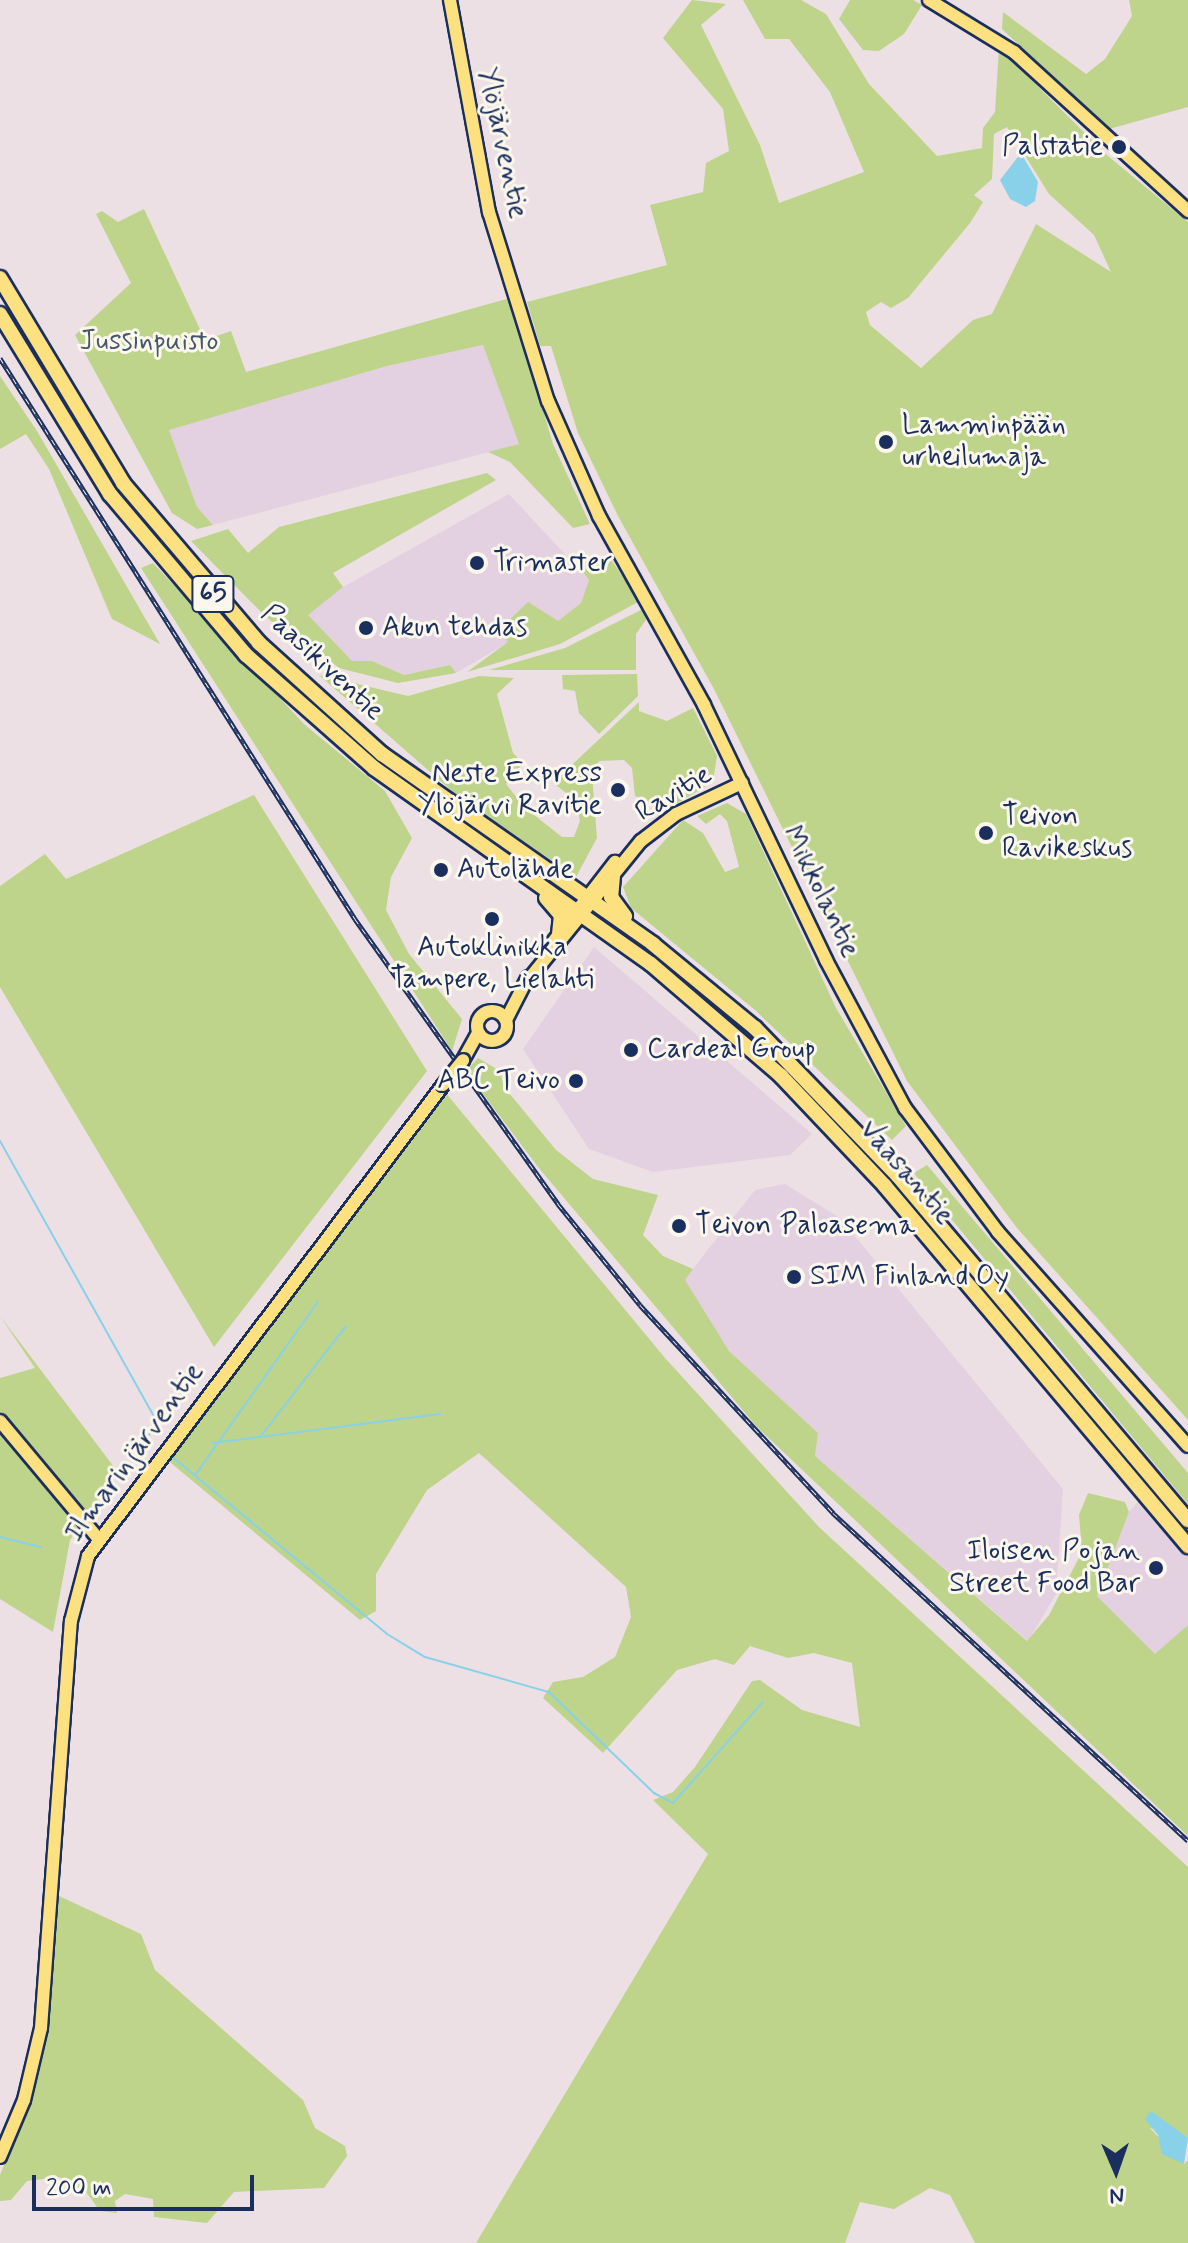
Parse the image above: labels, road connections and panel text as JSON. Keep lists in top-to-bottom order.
{
  "streets": {
    "highway": ["65", "Paasikiventie", "Vaasantie"],
    "main road": [
      "Ylöjärventie",
      "Ravitie",
      "Mikkolantie",
      "Ilmarinjärventie"
    ]
  },
  "crossings": [
    ["Ylöjärventie", "Mikkolantie"],
    ["65", "Ravitie"],
    ["65", "Vaasantie"],
    ["Paasikiventie", "Ravitie"],
    ["Paasikiventie", "Vaasantie"],
    ["Ravitie", "Mikkolantie"],
    ["Ravitie", "Vaasantie"]
  ],
  "parks": ["Jussinpuisto"],
  "places": [
    "Palstatie",
    "Lamminpään urheilumaja",
    "Trimaster",
    "Akun tehdas",
    "Neste Express Ylöjärvi Ravitie",
    "Teivon Ravikeskus",
    "Autolähde",
    "Autoklinikka Tampere, Lielahti",
    "Cardeal Group",
    "ABC Teivo",
    "Teivon Paloasema",
    "SIM Finland Oy",
    "Iloisen Pojan Street Food Bar"
  ],
  "scale_bar": "200 m",
  "north": "bottom"
}
